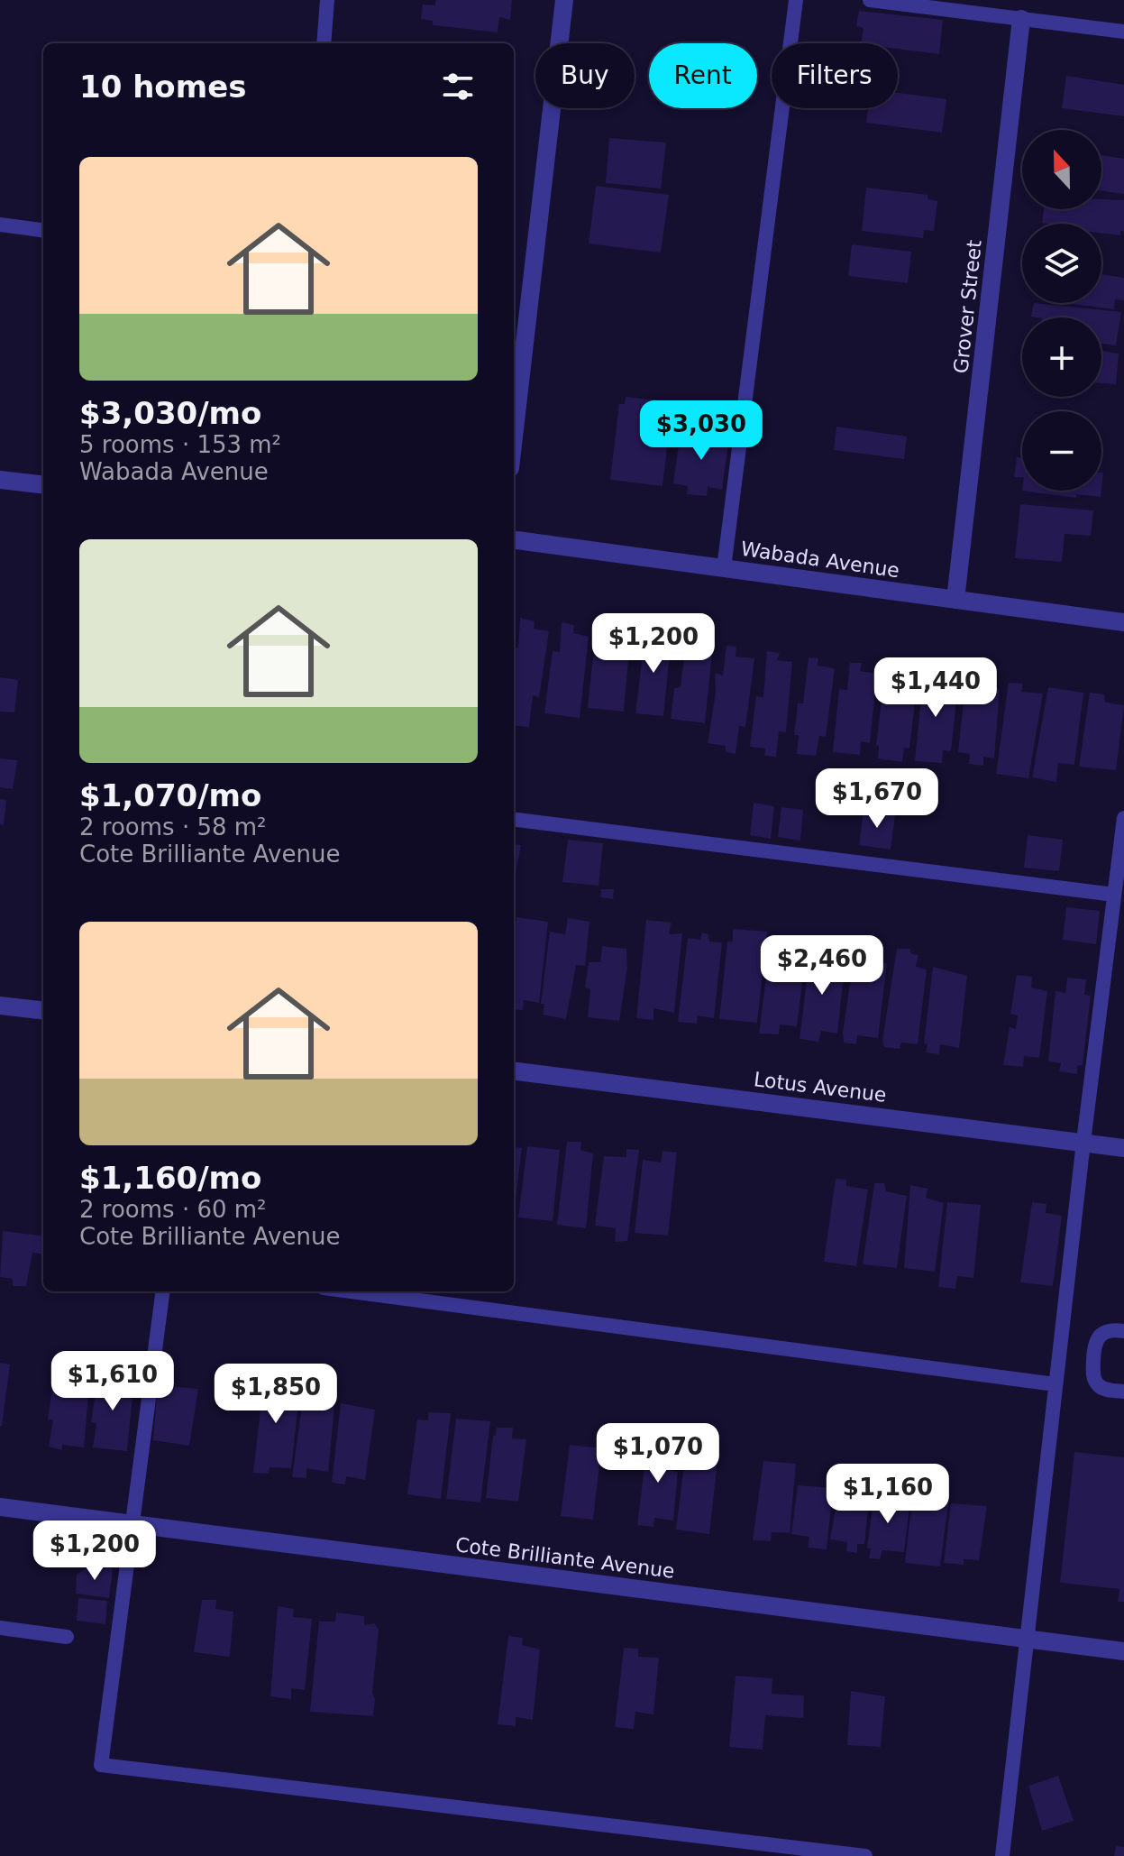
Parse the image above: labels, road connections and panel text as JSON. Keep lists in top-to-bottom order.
{
  "streets": {
    "street": [
      "Grover Street",
      "Wabada Avenue",
      "Lotus Avenue",
      "Cote Brilliante Avenue"
    ]
  },
  "crossings": [
    ["Grover Street", "Wabada Avenue"]
  ],
  "north": "top",
  "page": {
    "chip": ["Buy", "Rent", "Filters"],
    "heading": "10 homes",
    "map_buttons": ["+", "−"],
    "list": [
      {
        "name": "$3,030/mo",
        "note": "5 rooms · 153 m² · Wabada Avenue"
      },
      {
        "name": "$1,070/mo",
        "note": "2 rooms · 58 m² · Cote Brilliante Avenue"
      },
      {
        "name": "$1,160/mo",
        "note": "2 rooms · 60 m² · Cote Brilliante Avenue"
      }
    ],
    "price": [
      "$3,030",
      "$1,200",
      "$1,440",
      "$1,670",
      "$2,460",
      "$1,610",
      "$1,850",
      "$1,070",
      "$1,160",
      "$1,200"
    ]
  }
}
